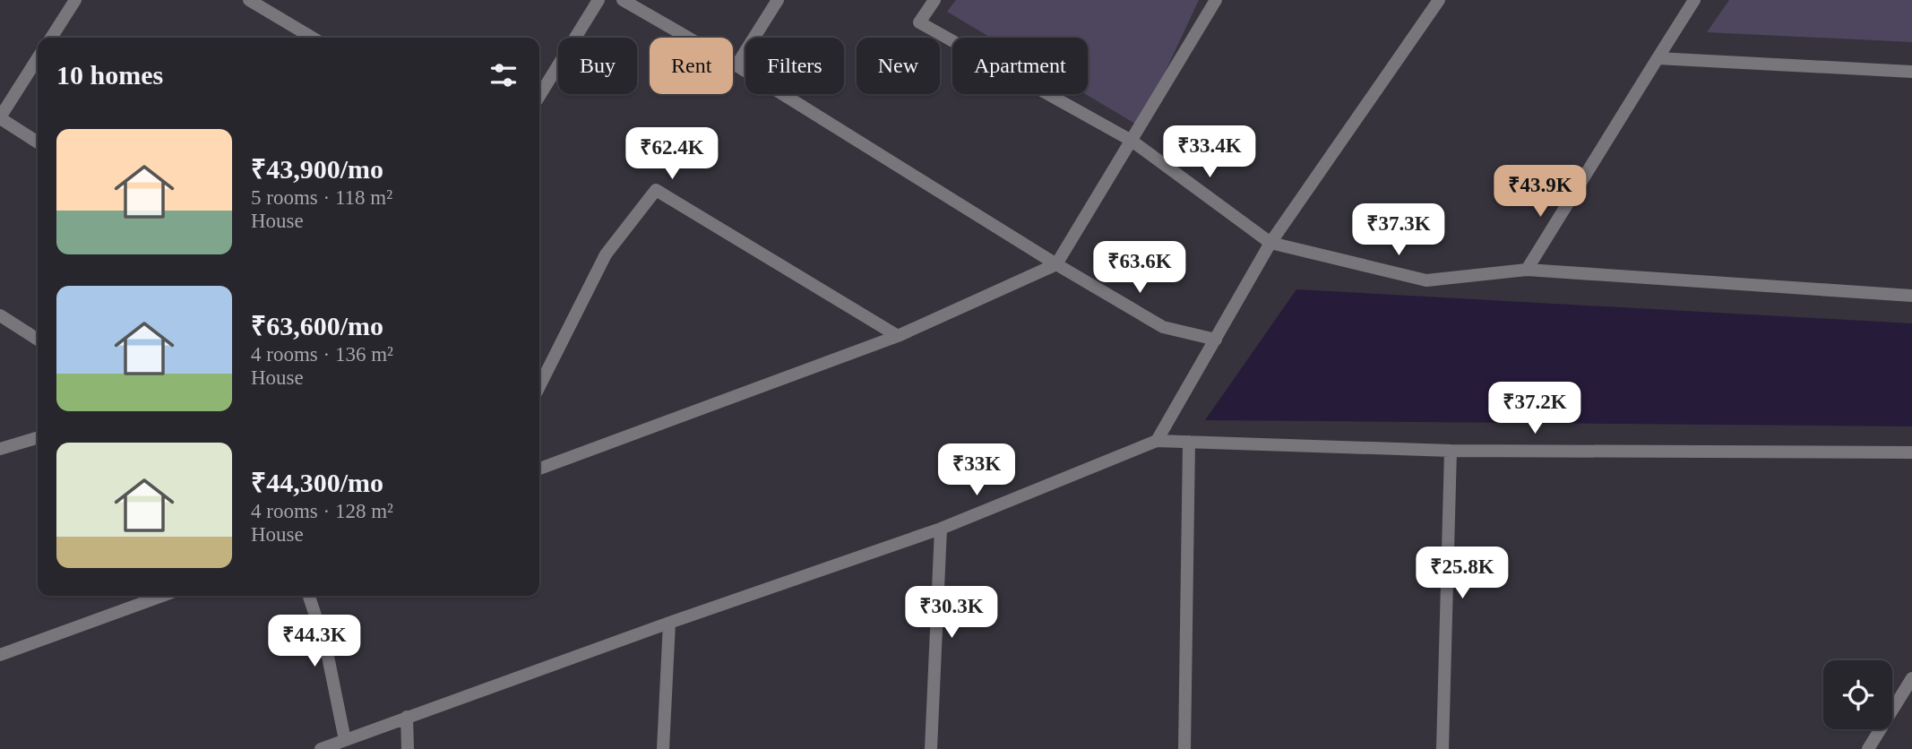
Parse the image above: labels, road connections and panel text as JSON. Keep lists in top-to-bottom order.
{
  "page": {
    "chip": [
      "Buy",
      "Rent",
      "Filters",
      "New",
      "Apartment"
    ],
    "heading": "10 homes",
    "list": [
      {
        "name": "₹43,900/mo",
        "note": "5 rooms · 118 m² · House"
      },
      {
        "name": "₹63,600/mo",
        "note": "4 rooms · 136 m² · House"
      },
      {
        "name": "₹44,300/mo",
        "note": "4 rooms · 128 m² · House"
      }
    ],
    "price": [
      "₹33.4K",
      "₹62.4K",
      "₹43.9K",
      "₹37.3K",
      "₹63.6K",
      "₹37.2K",
      "₹33K",
      "₹25.8K",
      "₹30.3K",
      "₹44.3K"
    ]
  }
}
